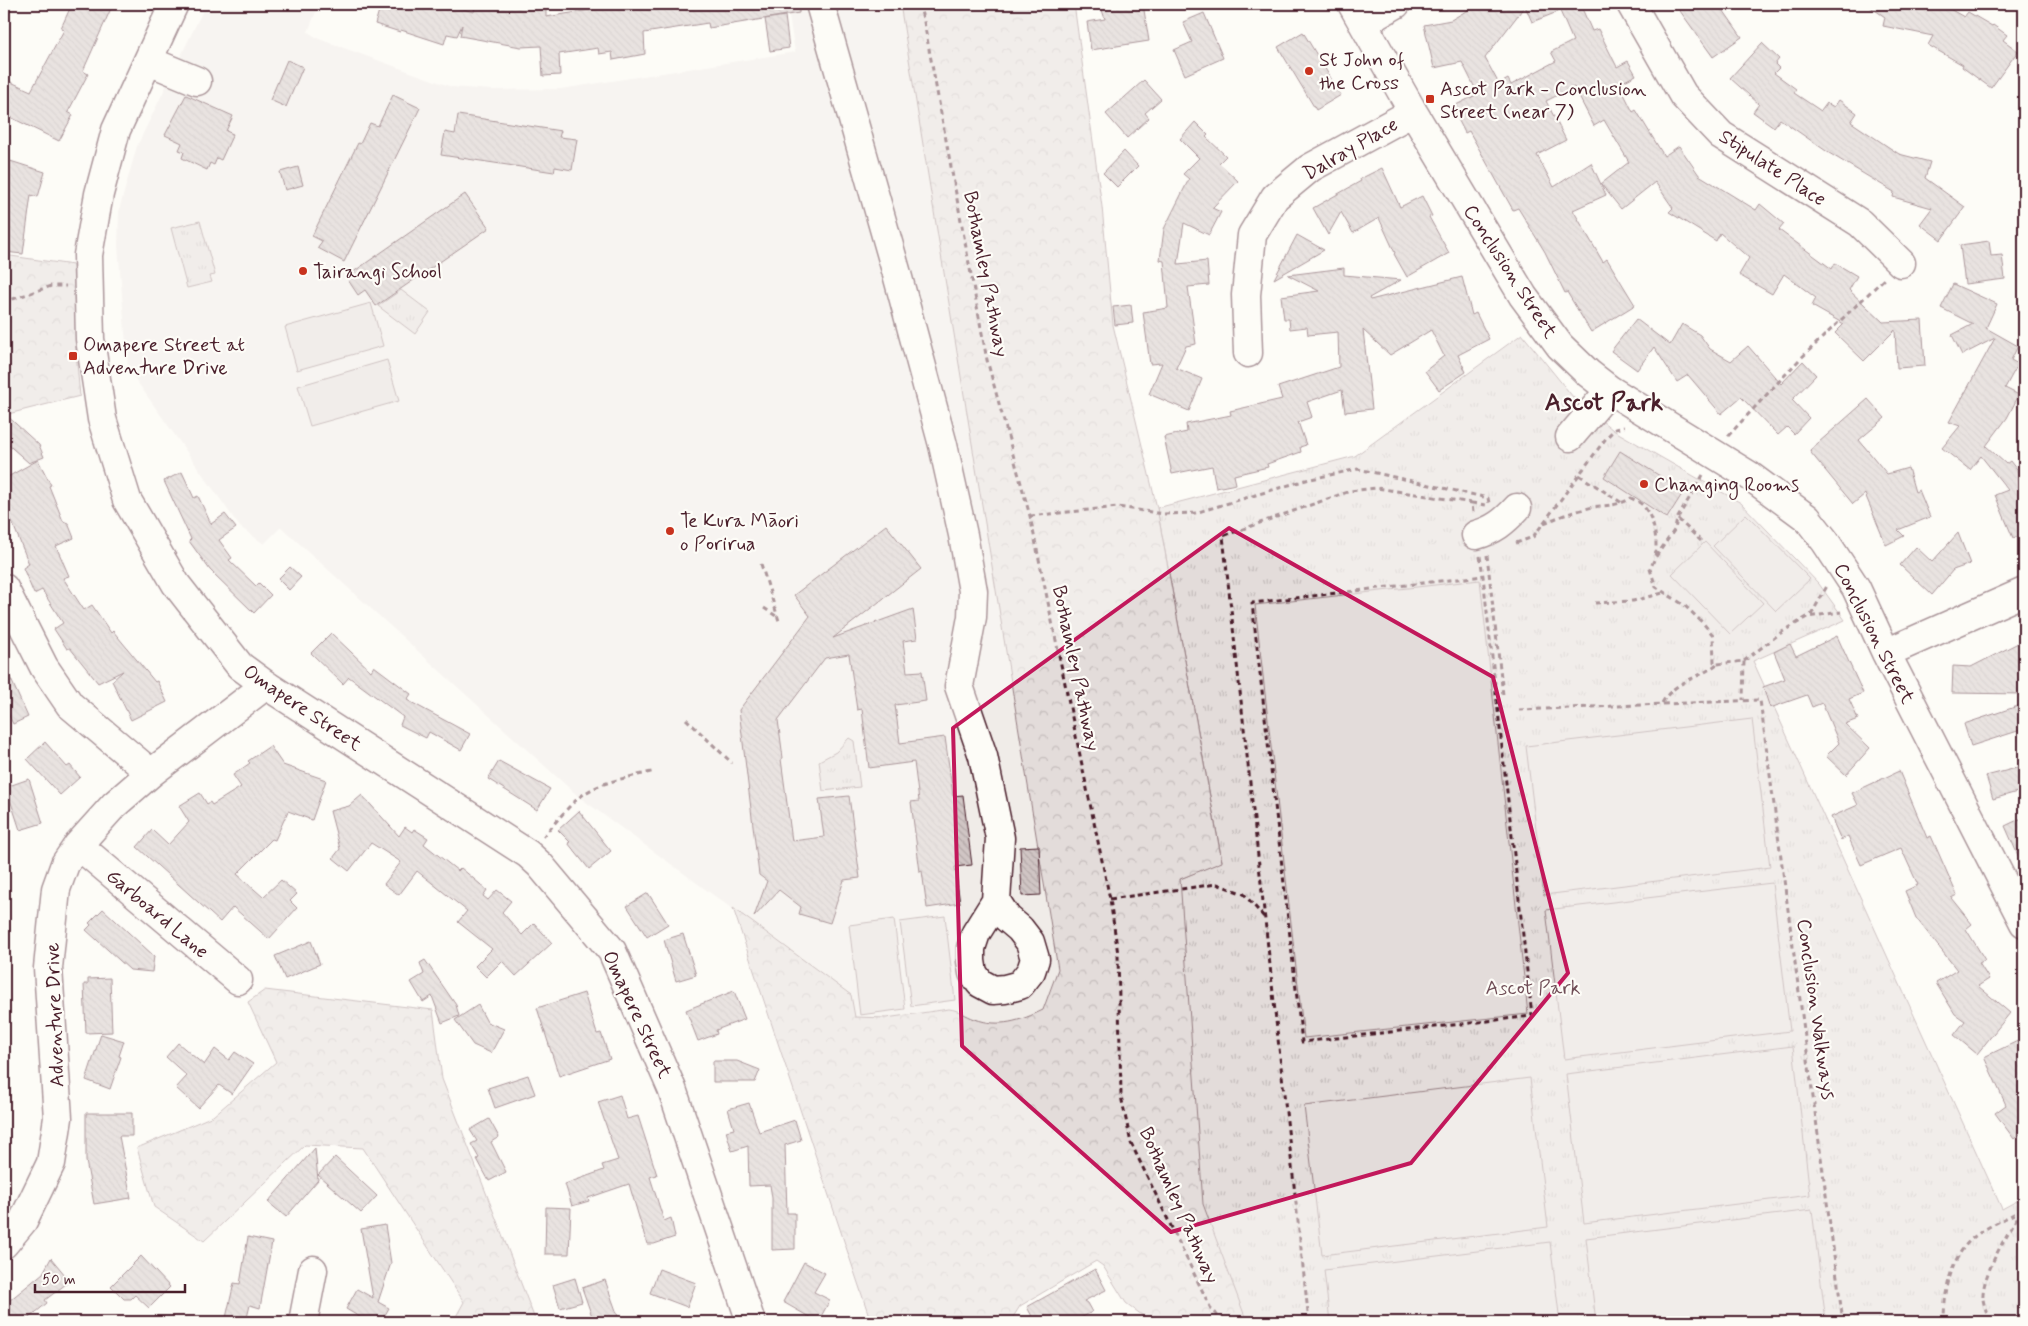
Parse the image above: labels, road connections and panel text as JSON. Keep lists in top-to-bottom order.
{
  "streets": {
    "street": [
      "Dalray Place",
      "Stipulate Place",
      "Conclusion Street",
      "Omapere Street",
      "Garboard Lane",
      "Adventure Drive"
    ],
    "path": ["Bothamley Pathway", "Conclusion Walkways"]
  },
  "crossings": [
    ["Dalray Place", "Conclusion Street"],
    ["Omapere Street", "Adventure Drive"],
    ["Garboard Lane", "Adventure Drive"]
  ],
  "districts": ["Ascot Park"],
  "parks": ["Ascot Park"],
  "places": {
    "other": [
      "St John of the Cross",
      "Tairangi School",
      "Changing Rooms",
      "Te Kura Māori o Porirua"
    ],
    "transit": ["Ascot Park - Conclusion Street (near 7)", "Omapere Street at Adventure Drive"]
  },
  "scale_bar": "50 m"
}
